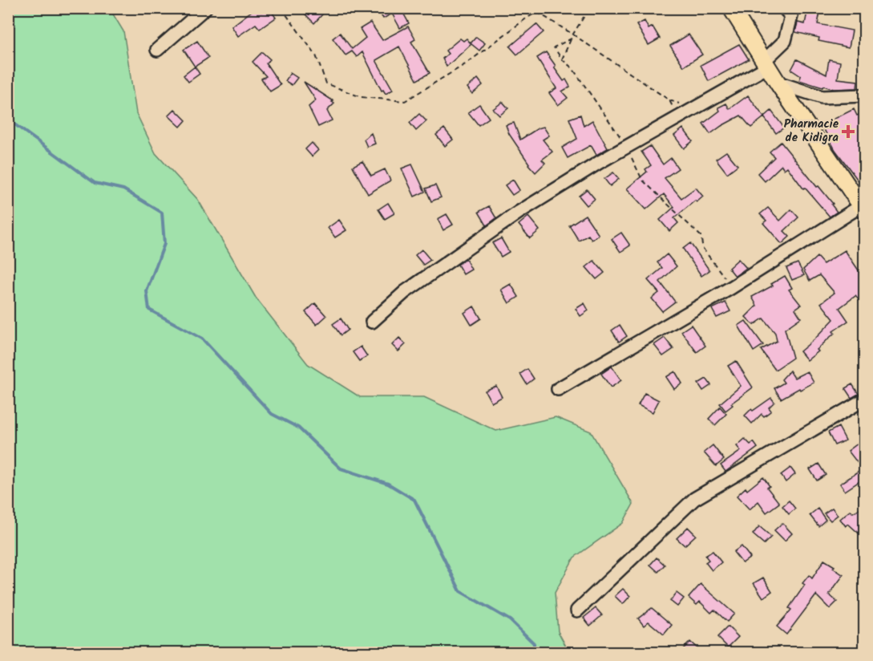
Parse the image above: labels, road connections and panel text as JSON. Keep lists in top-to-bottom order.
{
  "places": {
    "health": ["Pharmacie de Kidigra"]
  }
}
